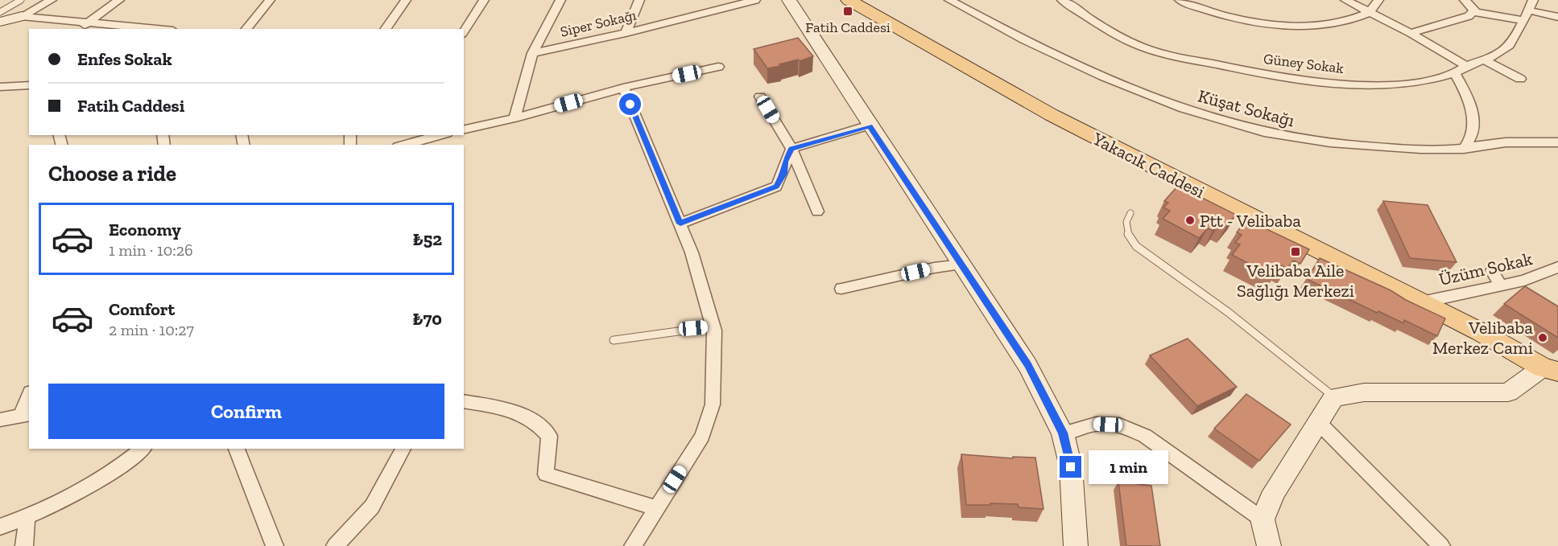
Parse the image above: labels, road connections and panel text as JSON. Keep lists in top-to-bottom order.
{
  "streets": {
    "main road": ["Yakacık Caddesi"],
    "street": [
      "Siper Sokağı",
      "Güney Sokak",
      "Küşat Sokağı",
      "Üzüm Sokak"
    ]
  },
  "crossings": [
    ["Yakacık Caddesi", "Üzüm Sokak"]
  ],
  "places": {
    "transit": ["Fatih Caddesi", "Velibaba Aile Sağlığı Merkezi"],
    "other": ["Ptt - Velibaba", "Velibaba Merkez Cami"]
  },
  "page": {
    "banner": ["Enfes Sokak", "Fatih Caddesi"],
    "heading": "Choose a ride",
    "list": [
      {
        "name": "Economy",
        "note": "1 min · 10:26",
        "value": "₺52"
      },
      {
        "name": "Comfort",
        "note": "2 min · 10:27",
        "value": "₺70"
      }
    ],
    "buttons": "Confirm",
    "bubble": "1 min"
  }
}
